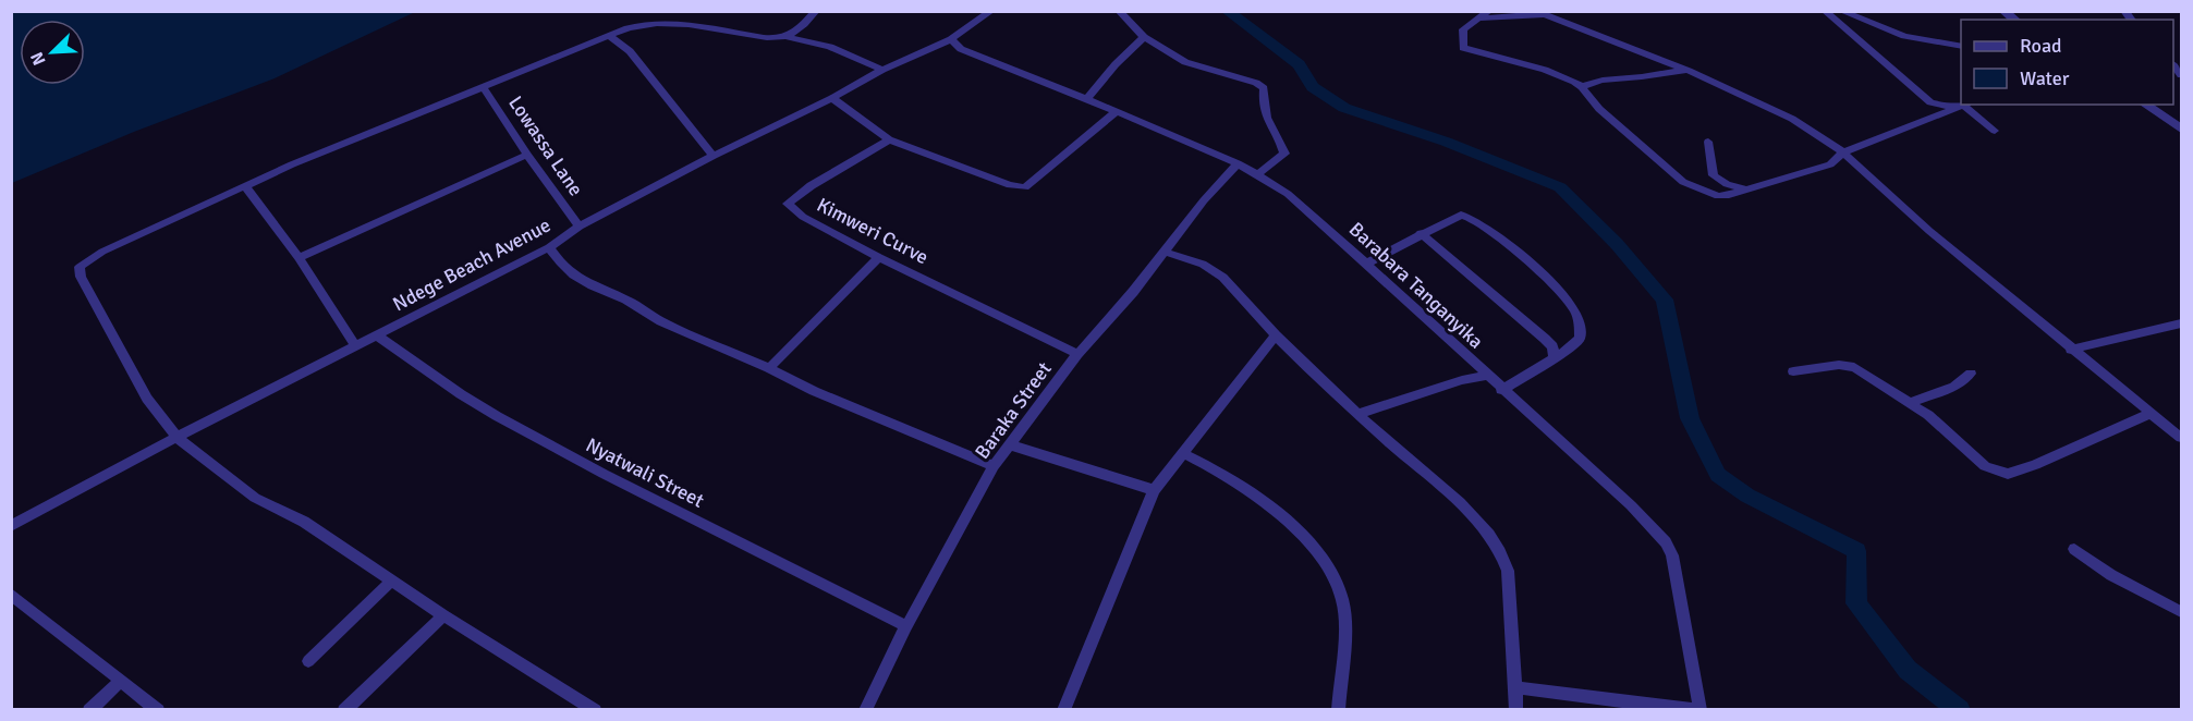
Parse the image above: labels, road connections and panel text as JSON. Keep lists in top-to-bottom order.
{
  "streets": {
    "street": [
      "Lowassa Lane",
      "Kimweri Curve",
      "Ndege Beach Avenue",
      "Barabara Tanganyika",
      "Baraka Street",
      "Nyatwali Street"
    ]
  },
  "crossings": [
    ["Lowassa Lane", "Ndege Beach Avenue"],
    ["Kimweri Curve", "Baraka Street"],
    ["Ndege Beach Avenue", "Barabara Tanganyika"],
    ["Ndege Beach Avenue", "Nyatwali Street"],
    ["Barabara Tanganyika", "Baraka Street"],
    ["Baraka Street", "Nyatwali Street"]
  ],
  "legend": ["Road", "Water"],
  "north": "bottom left"
}
